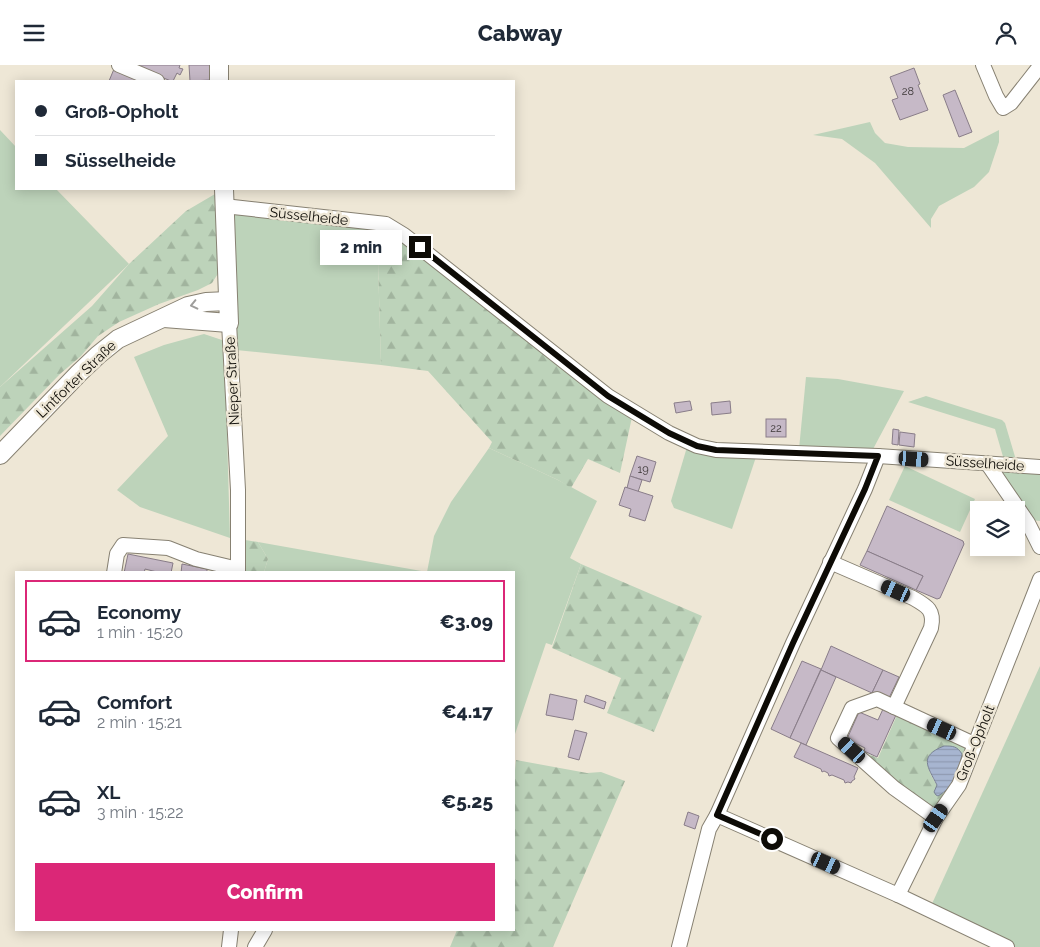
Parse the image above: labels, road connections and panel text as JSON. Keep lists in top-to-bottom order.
{
  "streets": {
    "main road": ["Lintforter Straße", "Nieper Straße"],
    "street": ["Süsselheide", "Groß-Opholt"]
  },
  "crossings": [
    ["Süsselheide", "Nieper Straße"],
    ["Lintforter Straße", "Nieper Straße"]
  ],
  "house_numbers": ["28", "22", "19"],
  "page": {
    "header": "Cabway",
    "banner": ["Groß-Opholt", "Süsselheide"],
    "bubble": "2 min",
    "list": [
      {
        "name": "Economy",
        "note": "1 min · 15:20",
        "value": "€3.09"
      },
      {
        "name": "Comfort",
        "note": "2 min · 15:21",
        "value": "€4.17"
      },
      {
        "name": "XL",
        "note": "3 min · 15:22",
        "value": "€5.25"
      }
    ],
    "buttons": "Confirm"
  }
}
